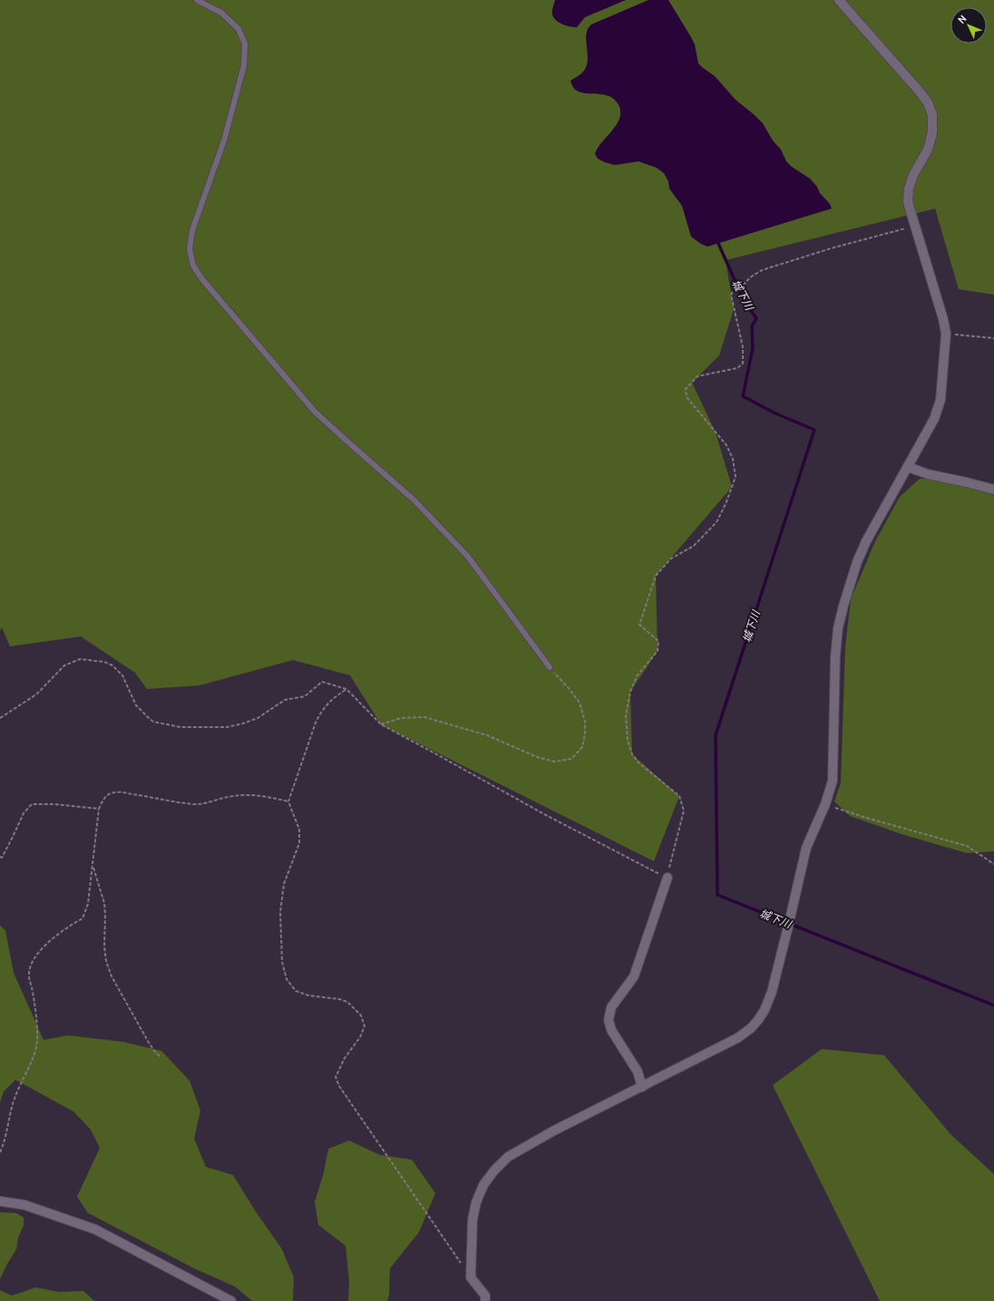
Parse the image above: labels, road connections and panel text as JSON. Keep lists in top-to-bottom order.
{
  "water": ["城下川"],
  "north": "top left"
}
